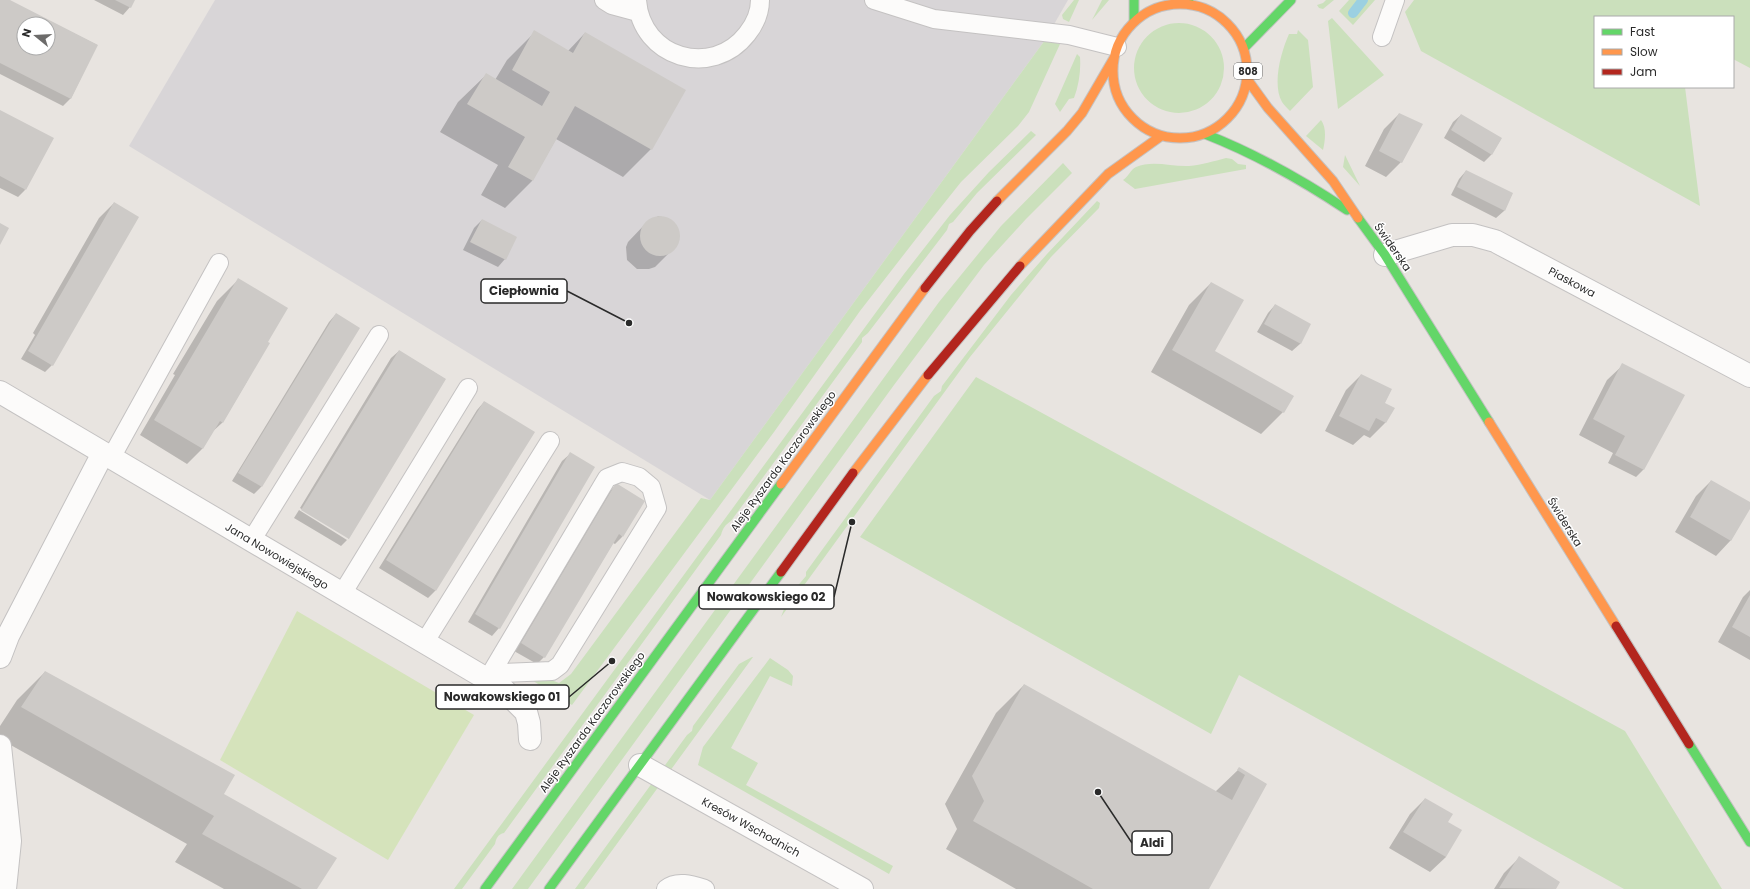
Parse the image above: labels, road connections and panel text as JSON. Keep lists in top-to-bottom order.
{
  "streets": {
    "main road": ["808", "Świderska", "Aleje Ryszarda Kaczorowskiego"],
    "street": ["Piaskowa", "Jana Nowowiejskiego", "Kresów Wschodnich"]
  },
  "crossings": [
    ["808", "Świderska"],
    ["808", "Aleje Ryszarda Kaczorowskiego"],
    ["Świderska", "Piaskowa"],
    ["Świderska", "Aleje Ryszarda Kaczorowskiego"]
  ],
  "places": [
    "Ciepłownia",
    "Nowakowskiego 02",
    "Nowakowskiego 01",
    "Aldi"
  ],
  "legend": ["Fast", "Slow", "Jam"],
  "north": "left"
}
